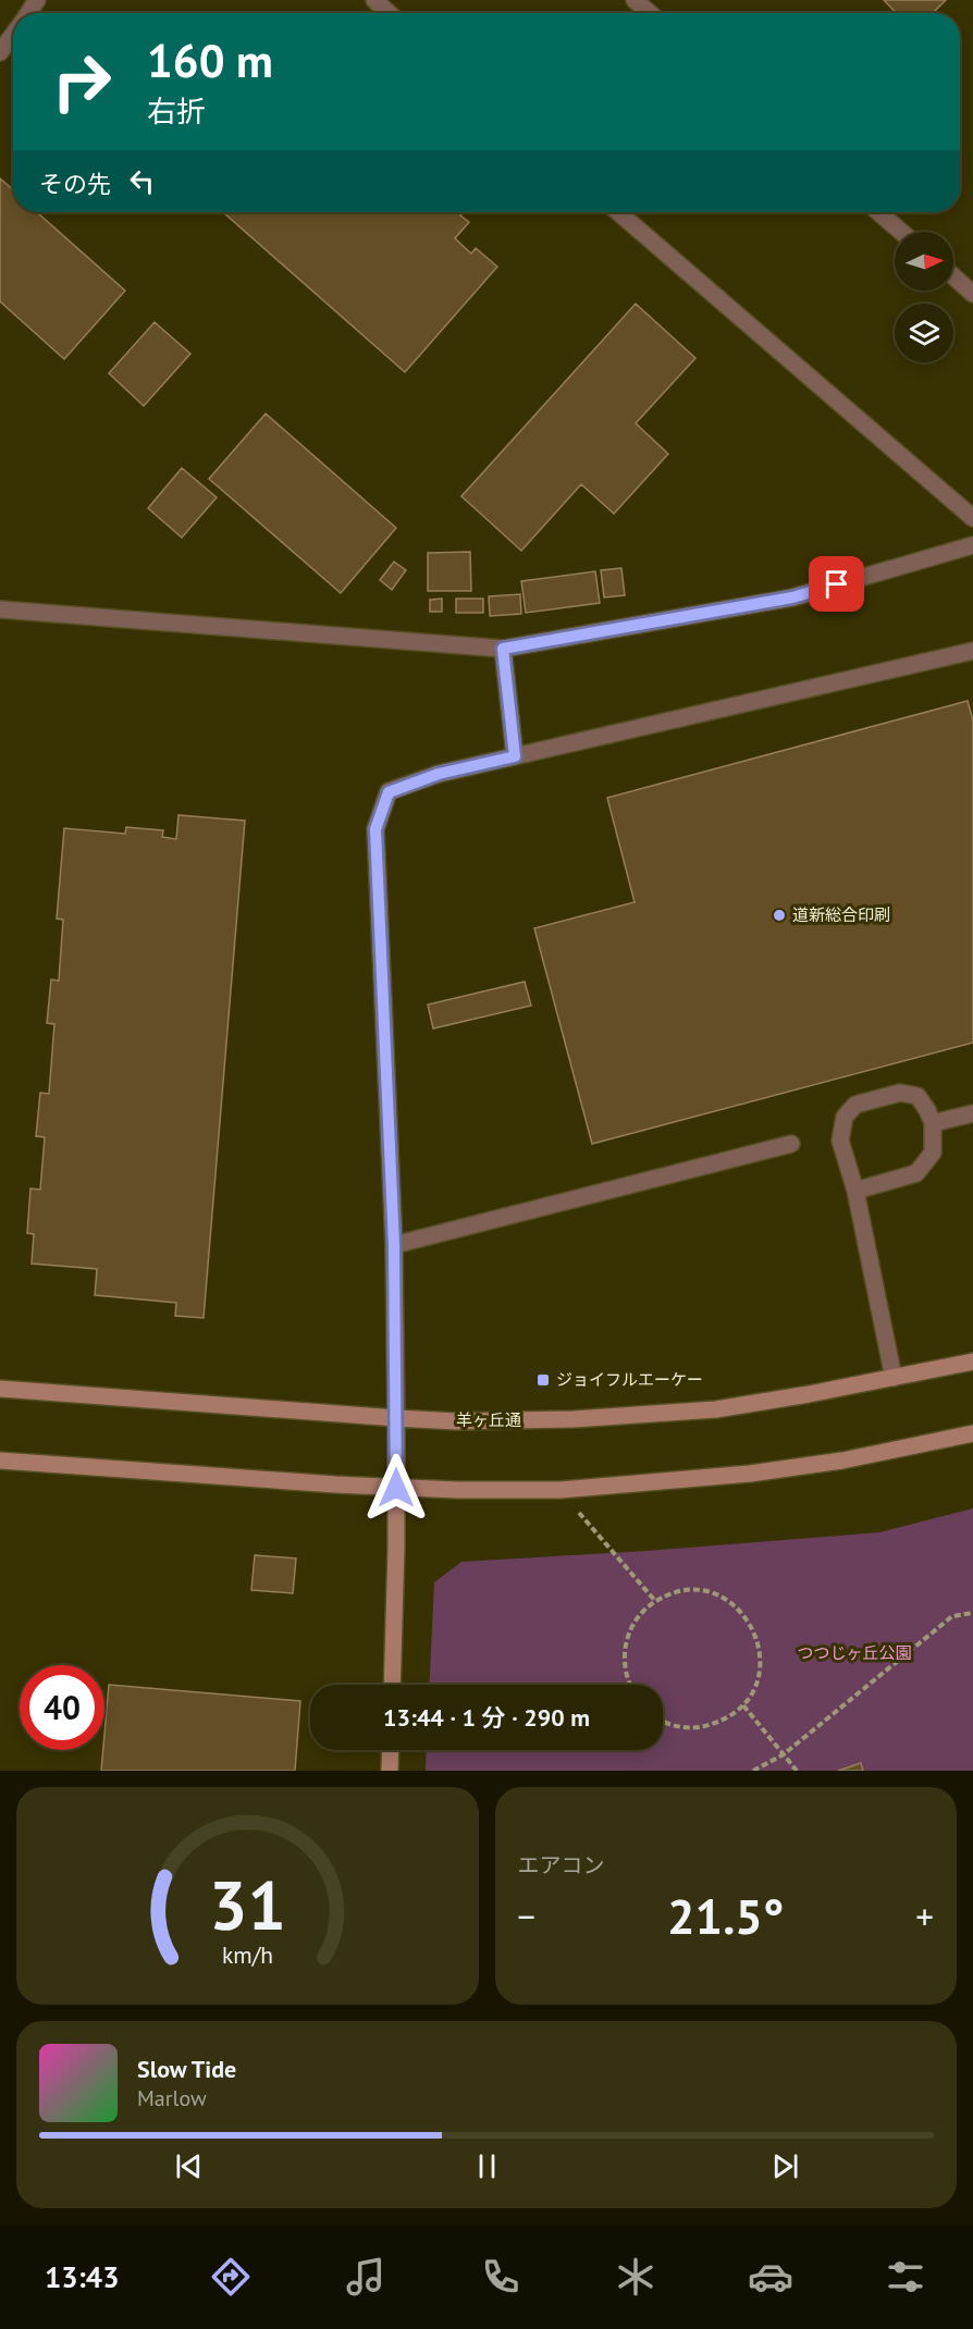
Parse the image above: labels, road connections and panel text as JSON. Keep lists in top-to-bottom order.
{
  "streets": {
    "main road": ["羊ヶ丘通"]
  },
  "parks": ["つつじヶ丘公園"],
  "places": {
    "other": ["道新総合印刷"],
    "transit": ["ジョイフルエーケー"]
  },
  "north": "right",
  "page": {
    "turn": ["160 m", "右折"],
    "then": "その先",
    "limit": "40",
    "trip": "13:44 · 1 分 · 290 m",
    "tile": "エアコン",
    "heat": ["−", "21.5°", "+"],
    "song": ["Slow Tide", "Marlow"],
    "tabs": "13:43",
    "gauge": ["31", "km/h"]
  }
}
